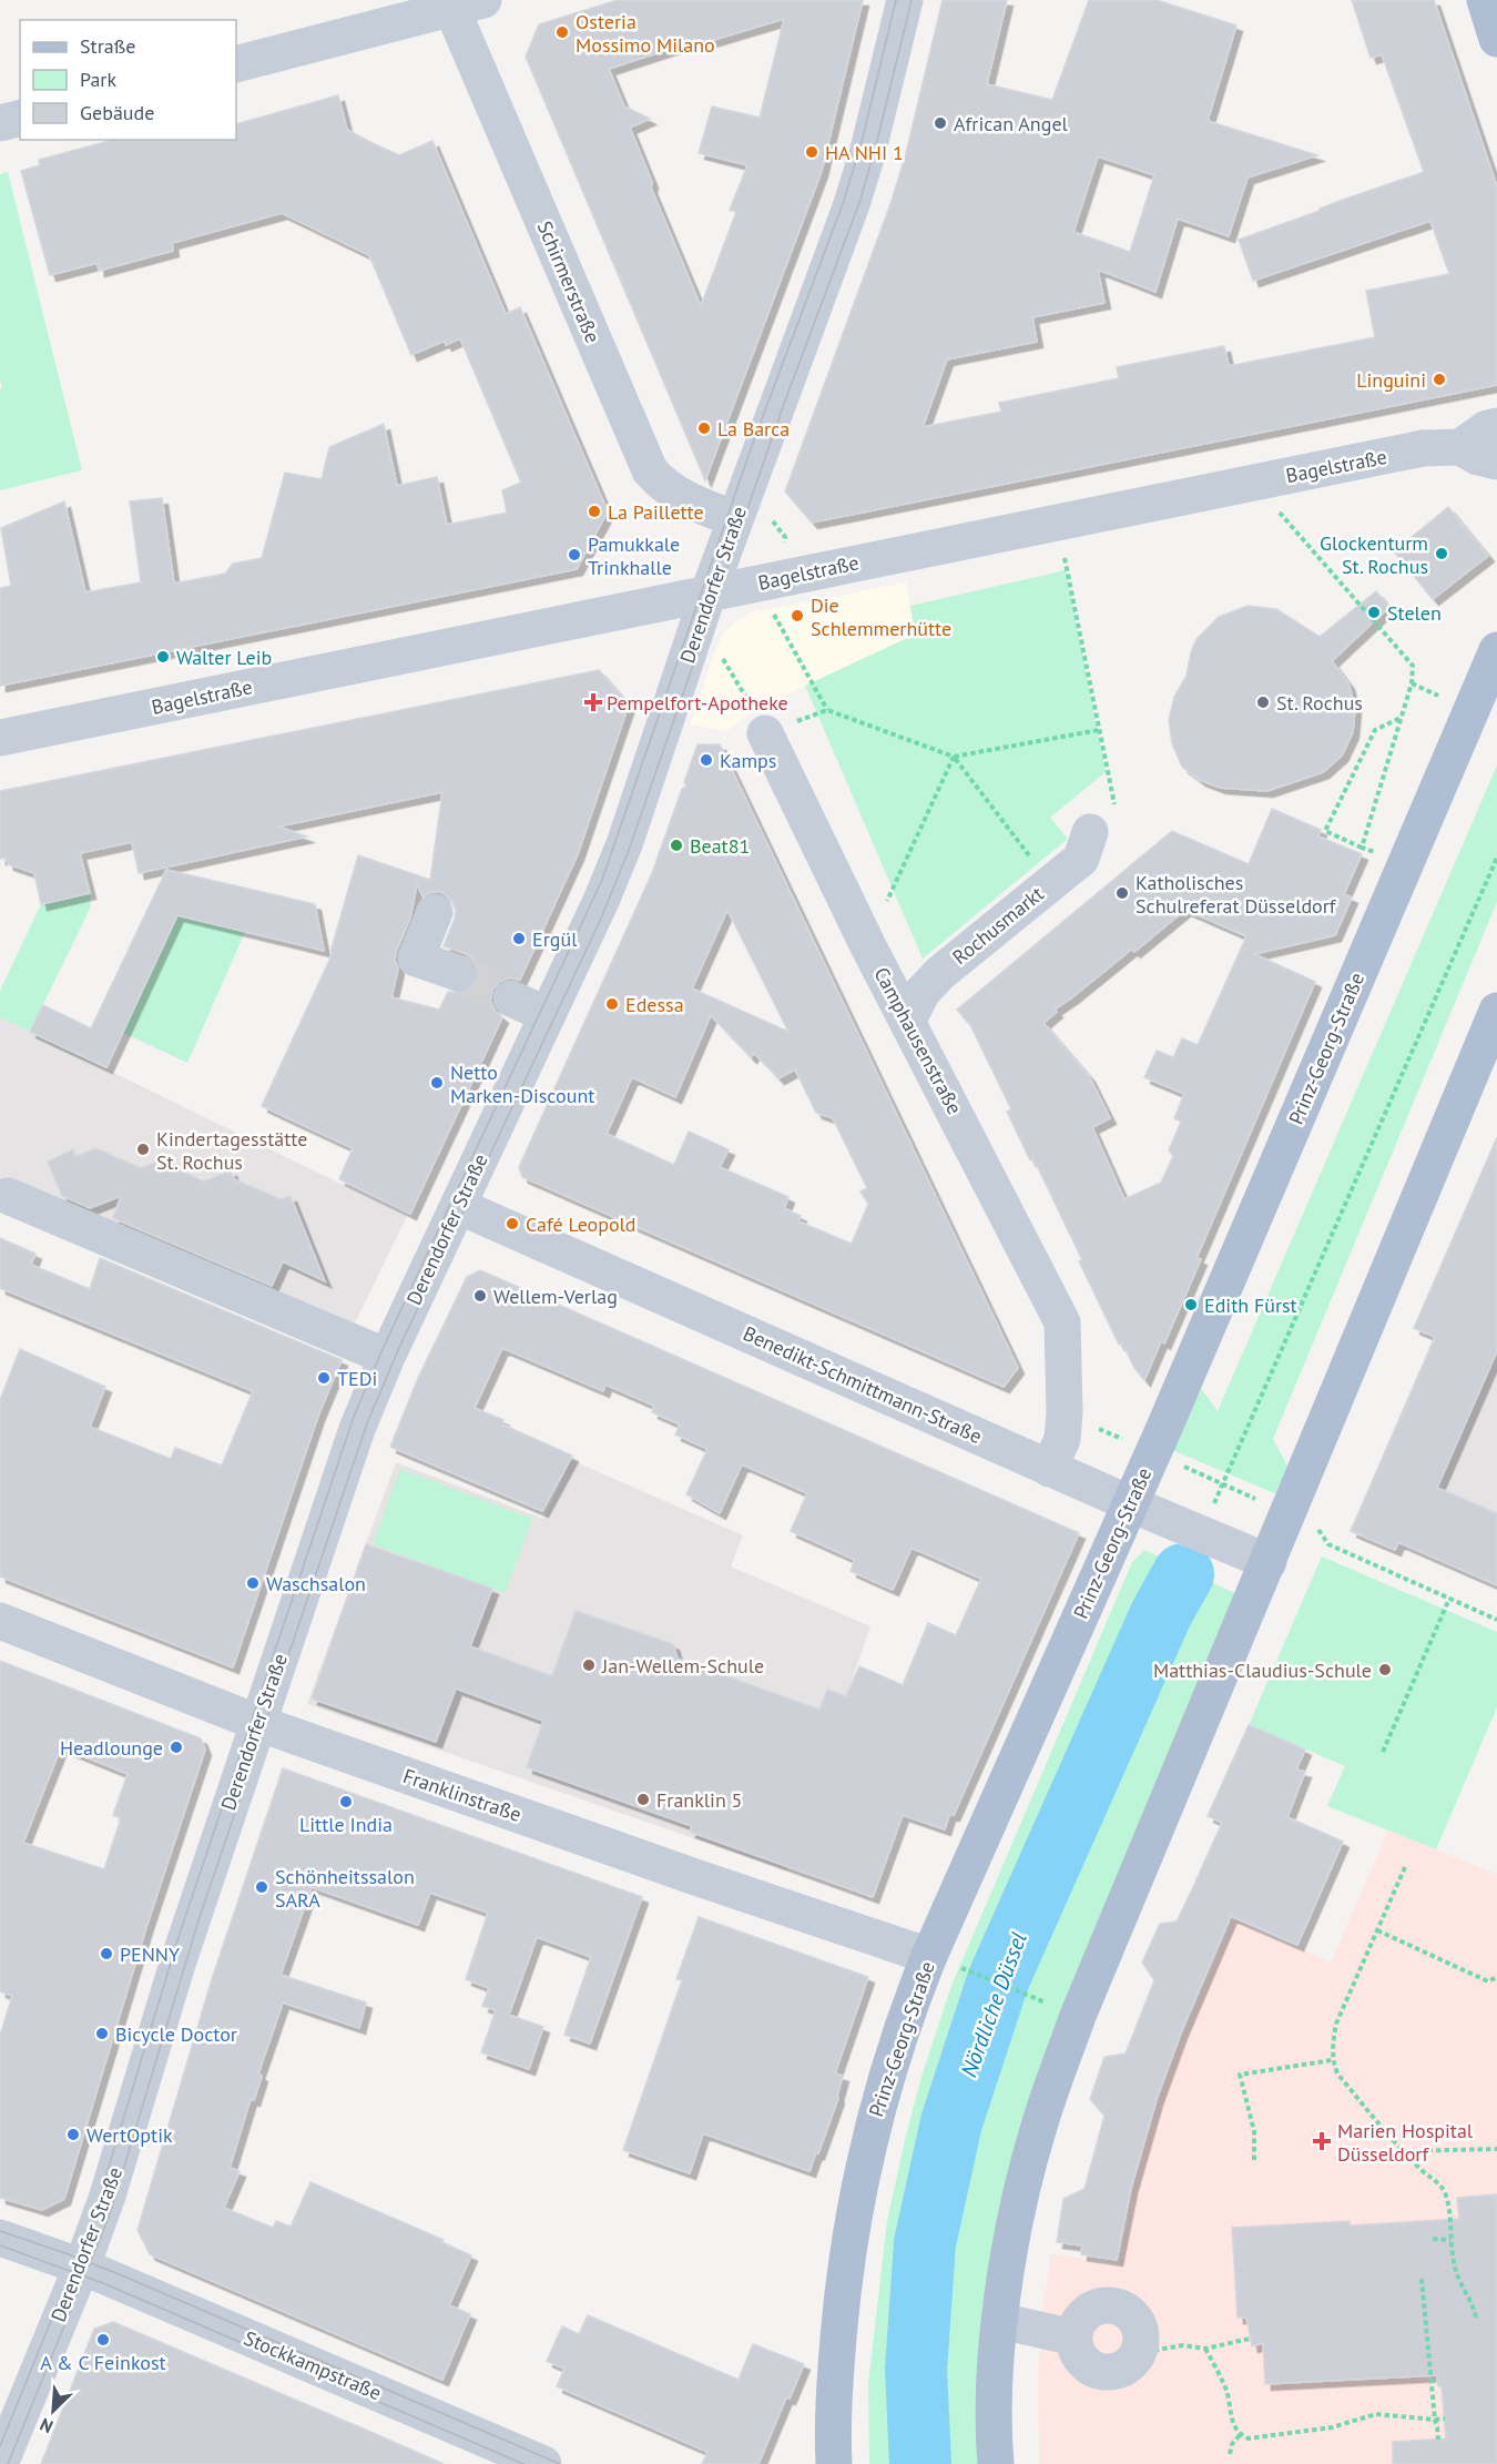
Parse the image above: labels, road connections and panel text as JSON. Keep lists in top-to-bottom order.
{
  "streets": {
    "main road": ["Prinz-Georg-Straße"],
    "street": [
      "Schirmerstraße",
      "Bagelstraße",
      "Derendorfer Straße",
      "Rochusmarkt",
      "Camphausenstraße",
      "Benedikt-Schmittmann-Straße",
      "Franklinstraße",
      "Stockkampstraße"
    ]
  },
  "crossings": [
    ["Schirmerstraße", "Derendorfer Straße"],
    ["Bagelstraße", "Derendorfer Straße"],
    ["Derendorfer Straße", "Benedikt-Schmittmann-Straße"],
    ["Derendorfer Straße", "Franklinstraße"],
    ["Derendorfer Straße", "Stockkampstraße"],
    ["Rochusmarkt", "Camphausenstraße"],
    ["Camphausenstraße", "Benedikt-Schmittmann-Straße"],
    ["Prinz-Georg-Straße", "Benedikt-Schmittmann-Straße"],
    ["Prinz-Georg-Straße", "Franklinstraße"]
  ],
  "water": ["Nördliche Düssel"],
  "places": {
    "other": [
      "Osteria Mossimo Milano",
      "African Angel",
      "HA NHI 1",
      "Linguini",
      "La Barca",
      "La Paillette",
      "Glockenturm St. Rochus",
      "Pamukkale Trinkhalle",
      "Stelen",
      "Die Schlemmerhütte",
      "Walter Leib",
      "St. Rochus",
      "Kamps",
      "Beat81",
      "Katholisches Schulreferat Düsseldorf",
      "Ergül",
      "Edessa",
      "Netto Marken-Discount",
      "Kindertagesstätte St. Rochus",
      "Café Leopold",
      "Wellem-Verlag",
      "Edith Fürst",
      "TEDi",
      "Waschsalon",
      "Jan-Wellem-Schule",
      "Matthias-Claudius-Schule",
      "Headlounge",
      "Franklin 5",
      "Little India",
      "Schönheitssalon SARA",
      "PENNY",
      "Bicycle Doctor",
      "WertOptik",
      "A & C Feinkost"
    ],
    "health": ["Pempelfort-Apotheke", "Marien Hospital Düsseldorf"]
  },
  "legend": ["Straße", "Park", "Gebäude"],
  "north": "bottom left"
}
